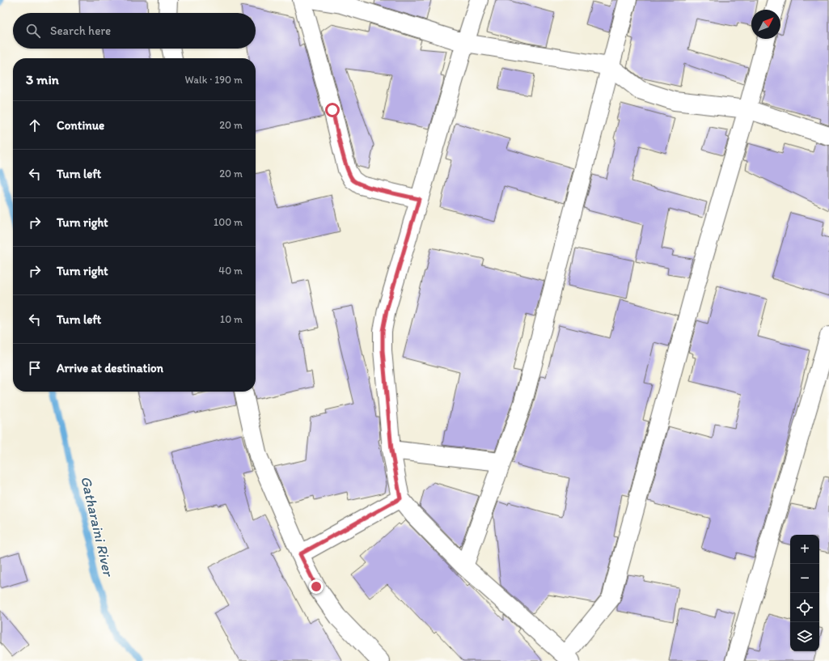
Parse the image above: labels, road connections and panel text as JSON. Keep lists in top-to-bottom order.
{
  "water": ["Gatharaini River"],
  "north": "top right",
  "page": {
    "search": "Search here",
    "heading": ["3 min", "Walk · 190 m"],
    "list": [
      ["Continue", "20 m"],
      ["Turn left", "20 m"],
      ["Turn right", "100 m"],
      ["Turn right", "40 m"],
      ["Turn left", "10 m"],
      "Arrive at destination"
    ],
    "map_buttons": ["+", "−"]
  }
}
